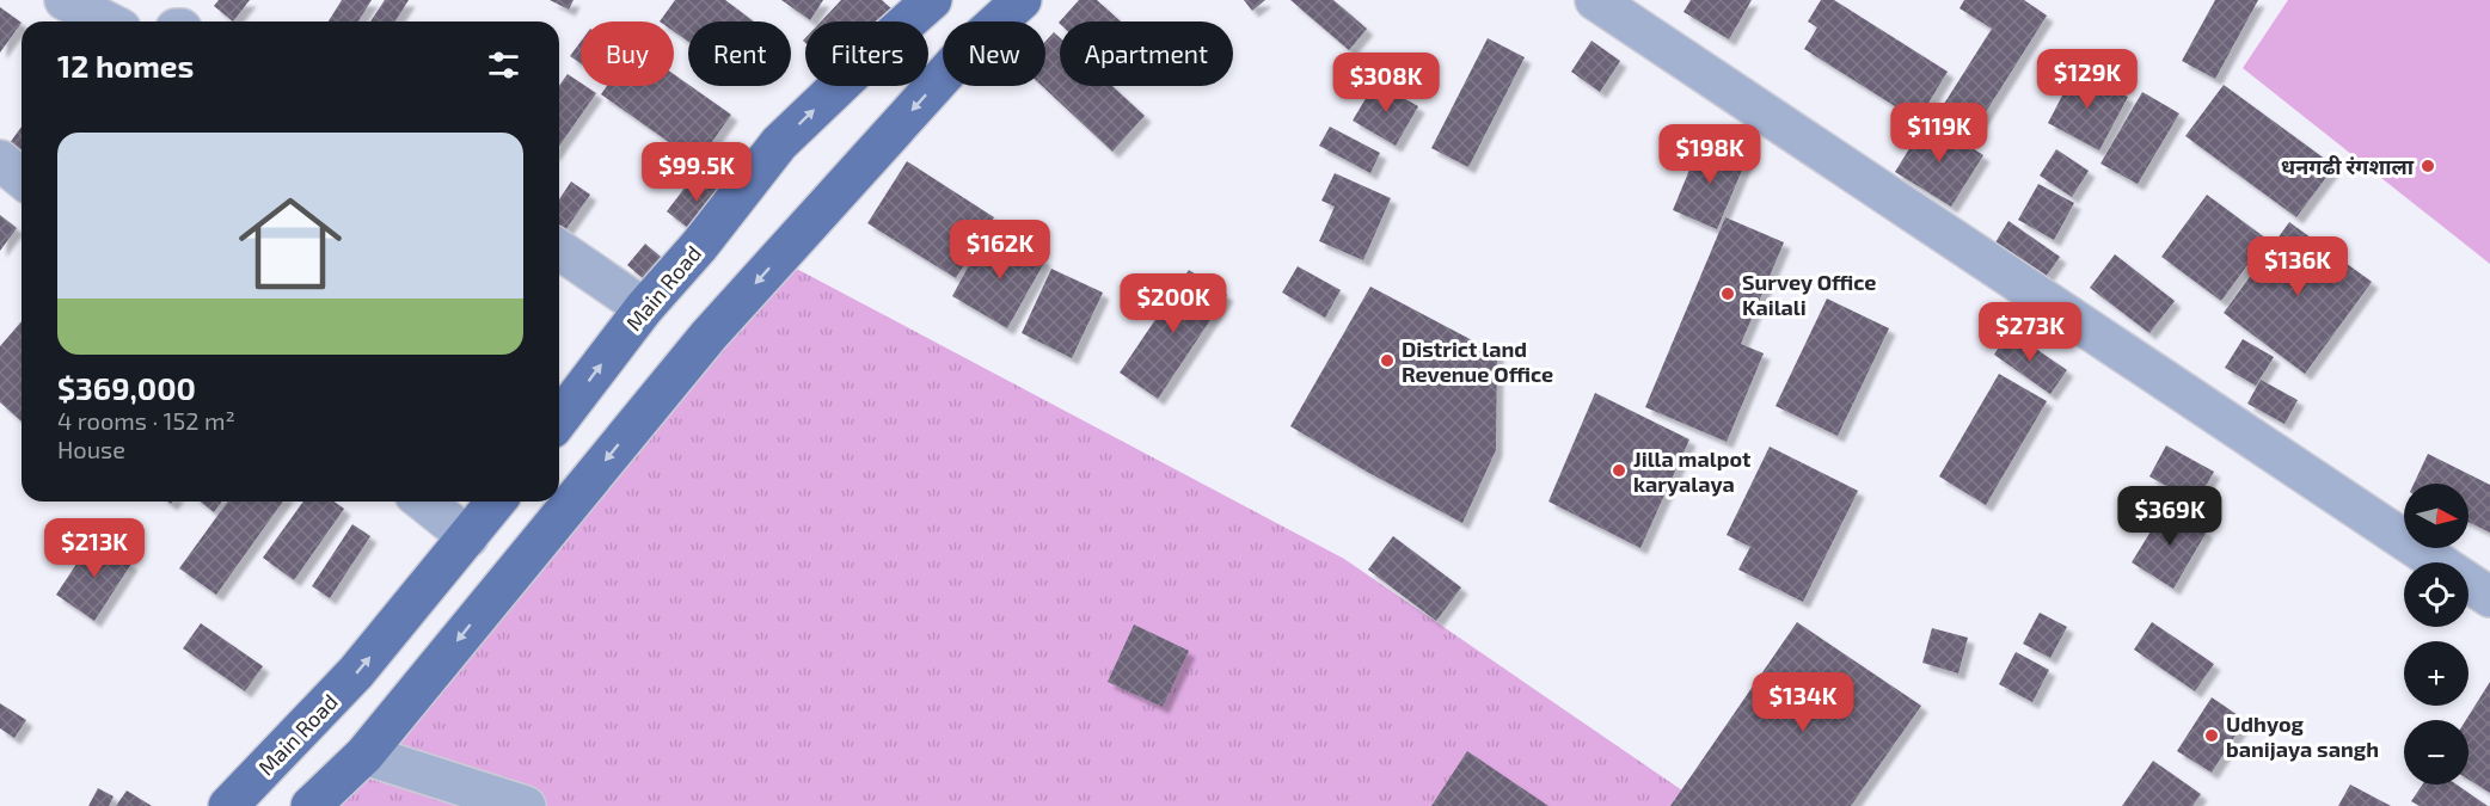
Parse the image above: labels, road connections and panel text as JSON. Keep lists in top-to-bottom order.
{
  "streets": {
    "main road": ["Main Road"]
  },
  "places": [
    "धनगढी रंगशाला",
    "Survey Office Kailali",
    "District land Revenue Office",
    "Jilla malpot karyalaya",
    "Udhyog banijaya sangh"
  ],
  "north": "right",
  "page": {
    "chip": [
      "Buy",
      "Rent",
      "Filters",
      "New",
      "Apartment"
    ],
    "heading": "12 homes",
    "price": [
      "$129K",
      "$308K",
      "$119K",
      "$198K",
      "$99.5K",
      "$162K",
      "$136K",
      "$200K",
      "$273K",
      "$369K",
      "$213K",
      "$134K"
    ],
    "list": [
      {
        "name": "$369,000",
        "note": "4 rooms · 152 m² · House"
      }
    ],
    "map_buttons": ["+", "−"]
  }
}
